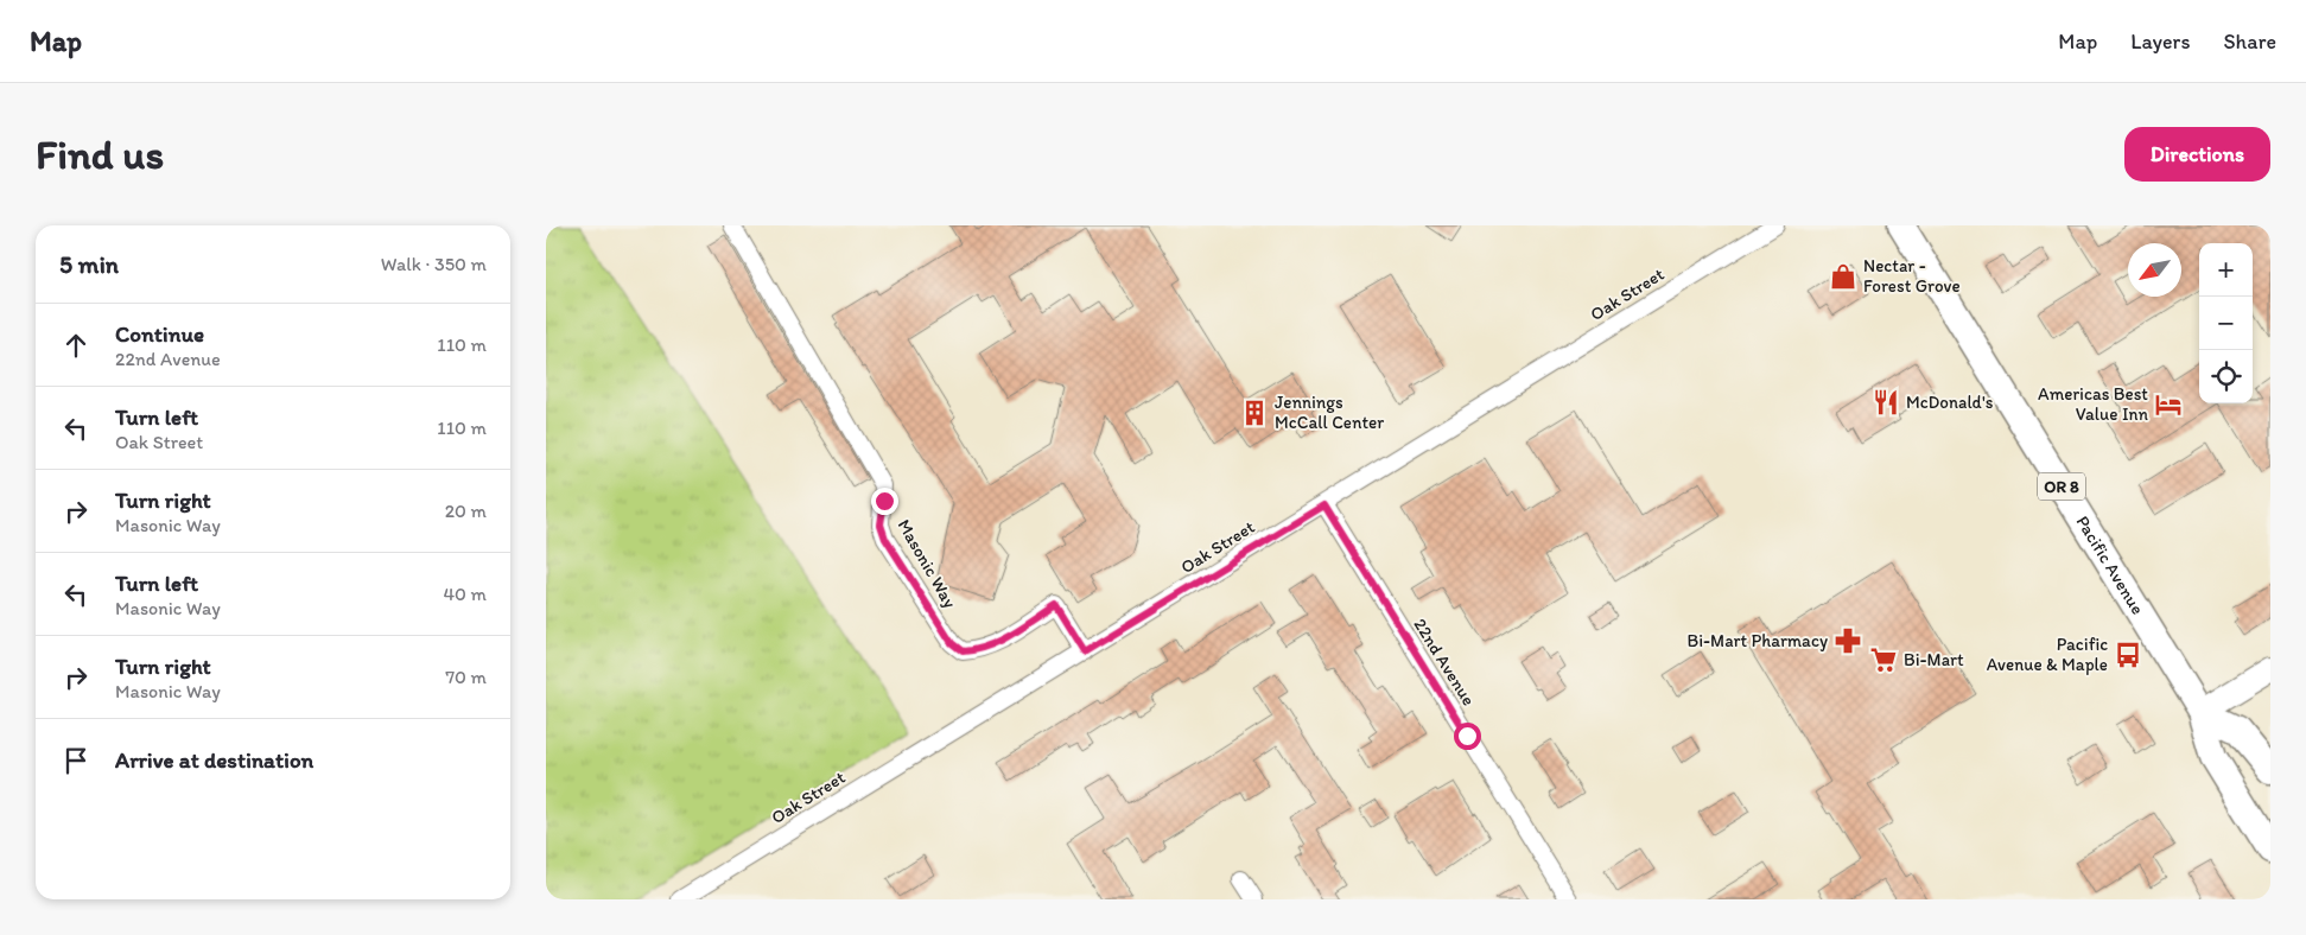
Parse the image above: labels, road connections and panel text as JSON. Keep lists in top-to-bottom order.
{
  "streets": {
    "main road": ["OR 8", "Pacific Avenue"],
    "street": ["Oak Street", "Masonic Way", "22nd Avenue"]
  },
  "crossings": [
    ["Oak Street", "Masonic Way"],
    ["Oak Street", "22nd Avenue"]
  ],
  "places": {
    "shop": ["Nectar - Forest Grove"],
    "restaurant": ["McDonald's"],
    "hotel": ["Americas Best Value Inn"],
    "building": ["Jennings McCall Center"],
    "pharmacy": ["Bi-Mart Pharmacy"],
    "bus stop": ["Pacific Avenue & Maple"],
    "supermarket": ["Bi-Mart"]
  },
  "north": "bottom left",
  "page": {
    "header": "Map",
    "nav": ["Map", "Layers", "Share"],
    "buttons": "Directions",
    "title": "Find us",
    "heading": ["5 min", "Walk · 350 m"],
    "map_buttons": ["+", "−"],
    "list": [
      ["Continue", "22nd Avenue", "110 m"],
      ["Turn left", "Oak Street", "110 m"],
      ["Turn right", "Masonic Way", "20 m"],
      ["Turn left", "Masonic Way", "40 m"],
      ["Turn right", "Masonic Way", "70 m"],
      "Arrive at destination"
    ]
  }
}
